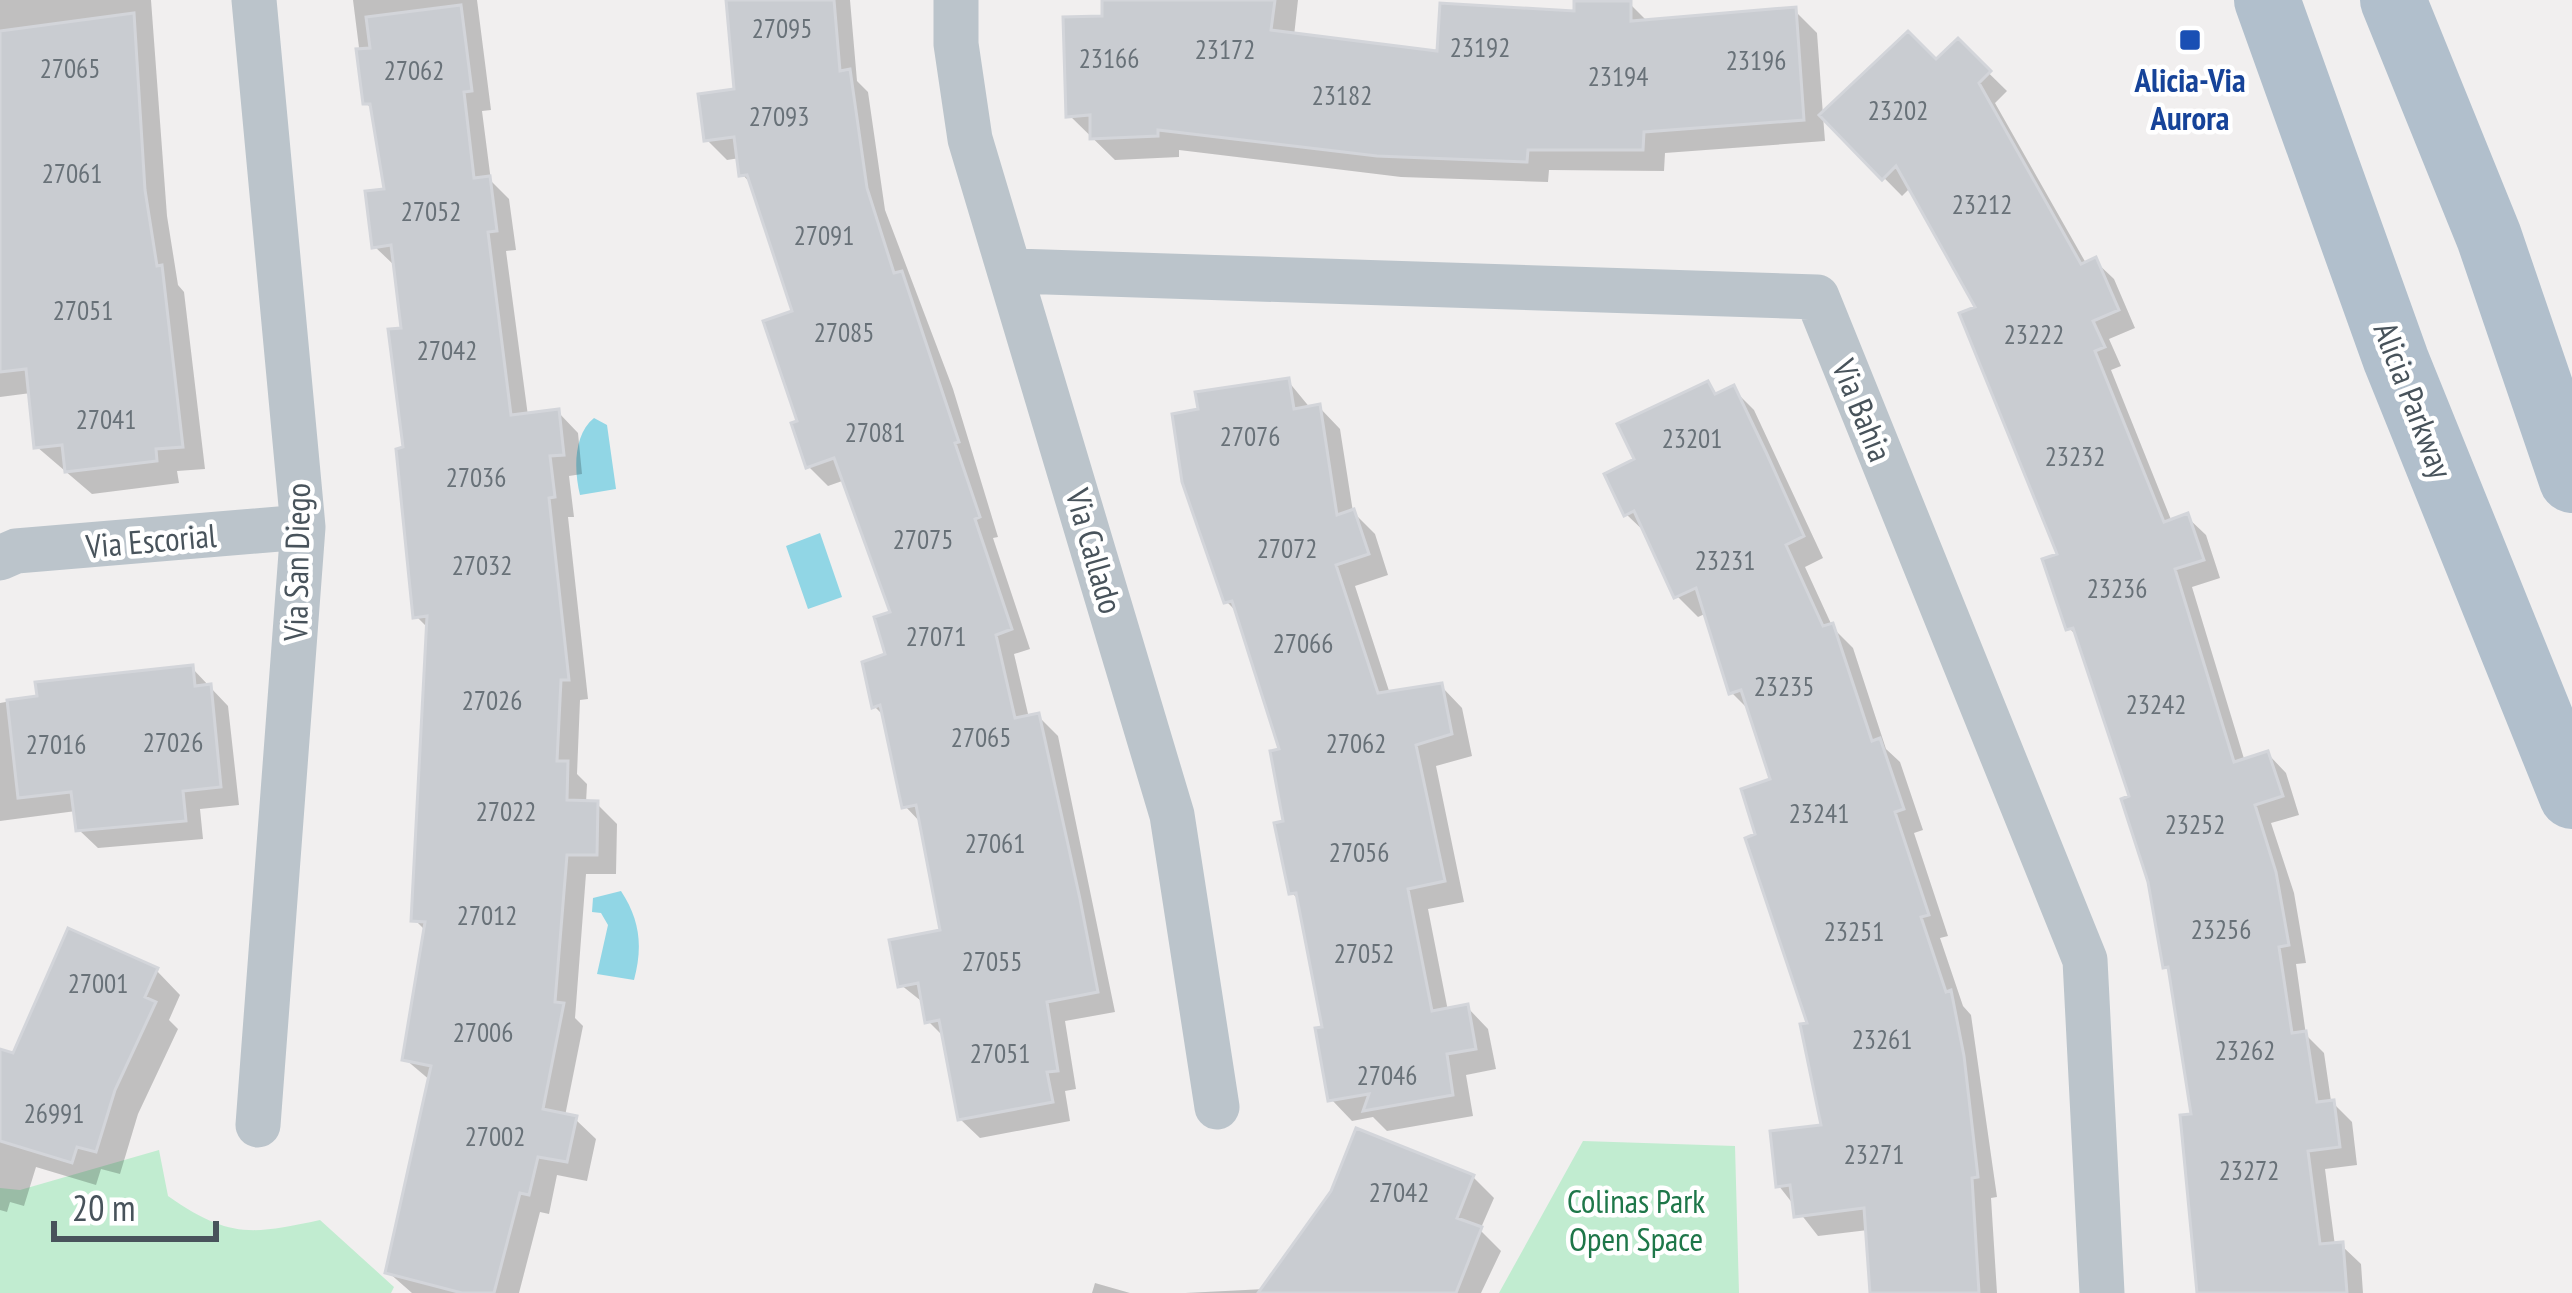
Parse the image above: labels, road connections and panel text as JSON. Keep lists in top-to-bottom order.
{
  "streets": {
    "main road": ["Alicia Parkway"],
    "street": [
      "Via Bahia",
      "Via Escorial",
      "Via Callado",
      "Via San Diego"
    ]
  },
  "crossings": [
    ["Via Bahia", "Via Callado"],
    ["Via Escorial", "Via San Diego"]
  ],
  "parks": ["Colinas Park Open Space"],
  "places": {
    "transit": ["Alicia-Via Aurora"]
  },
  "house_numbers": [
    "27095",
    "23192",
    "23172",
    "23166",
    "23196",
    "27065",
    "27062",
    "23194",
    "23182",
    "23202",
    "27093",
    "27061",
    "23212",
    "27052",
    "27091",
    "27051",
    "27085",
    "23222",
    "27042",
    "27041",
    "27081",
    "27076",
    "23201",
    "23232",
    "27036",
    "27075",
    "27072",
    "23231",
    "27032",
    "23236",
    "27071",
    "27066",
    "23235",
    "27026",
    "23242",
    "27065",
    "27026",
    "27062",
    "27016",
    "27022",
    "23241",
    "23252",
    "27061",
    "27056",
    "27012",
    "23256",
    "23251",
    "27052",
    "27055",
    "27001",
    "27006",
    "23261",
    "23262",
    "27051",
    "27046",
    "26991",
    "27002",
    "23271",
    "23272",
    "27042"
  ],
  "scale_bar": "20 m"
}
